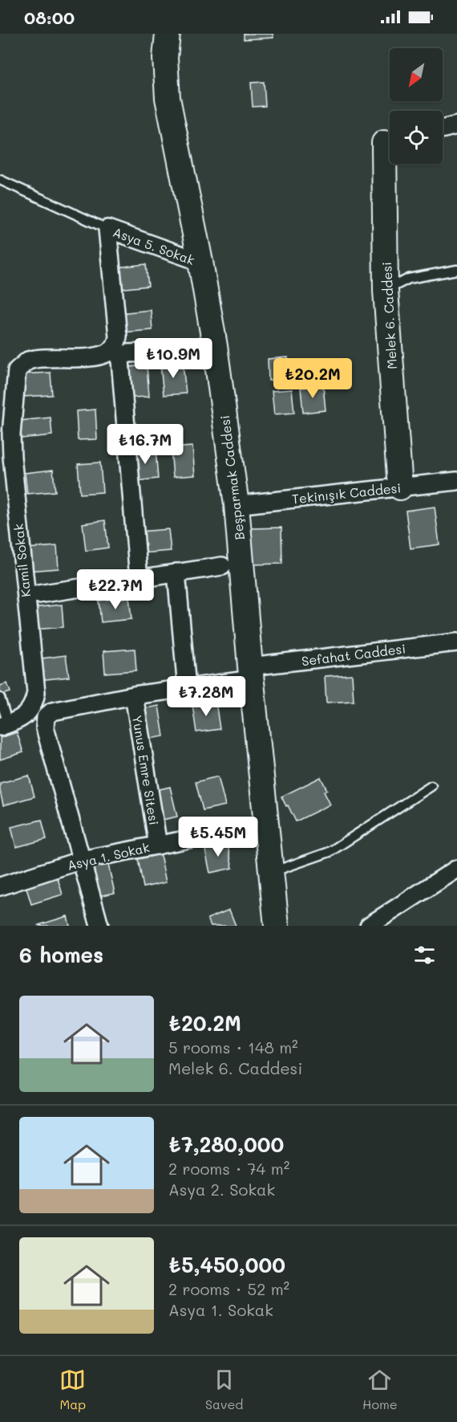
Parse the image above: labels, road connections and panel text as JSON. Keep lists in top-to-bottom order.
{
  "streets": {
    "street": [
      "Asya 5. Sokak",
      "Melek 6. Caddesi",
      "Beşparmak Caddesi",
      "Tekinışık Caddesi",
      "Kamil Sokak",
      "Sefahat Caddesi",
      "Yunus Emre Sitesi",
      "Asya 1. Sokak"
    ]
  },
  "crossings": [
    ["Asya 5. Sokak", "Beşparmak Caddesi"],
    ["Asya 5. Sokak", "Kamil Sokak"],
    ["Melek 6. Caddesi", "Tekinışık Caddesi"],
    ["Beşparmak Caddesi", "Tekinışık Caddesi"],
    ["Beşparmak Caddesi", "Sefahat Caddesi"],
    ["Sefahat Caddesi", "Yunus Emre Sitesi"],
    ["Sefahat Caddesi", "Asya 1. Sokak"],
    ["Yunus Emre Sitesi", "Asya 1. Sokak"]
  ],
  "north": "bottom left",
  "page": {
    "status": "08:00",
    "price": [
      "₺10.9M",
      "₺20.2M",
      "₺16.7M",
      "₺22.7M",
      "₺7.28M",
      "₺5.45M"
    ],
    "heading": "6 homes",
    "list": [
      {
        "name": "₺20.2M",
        "note": "5 rooms · 148 m² · Melek 6. Caddesi"
      },
      {
        "name": "₺7,280,000",
        "note": "2 rooms · 74 m² · Asya 2. Sokak"
      },
      {
        "name": "₺5,450,000",
        "note": "2 rooms · 52 m² · Asya 1. Sokak"
      }
    ],
    "tabs": ["Map", "Saved", "Home"]
  }
}
